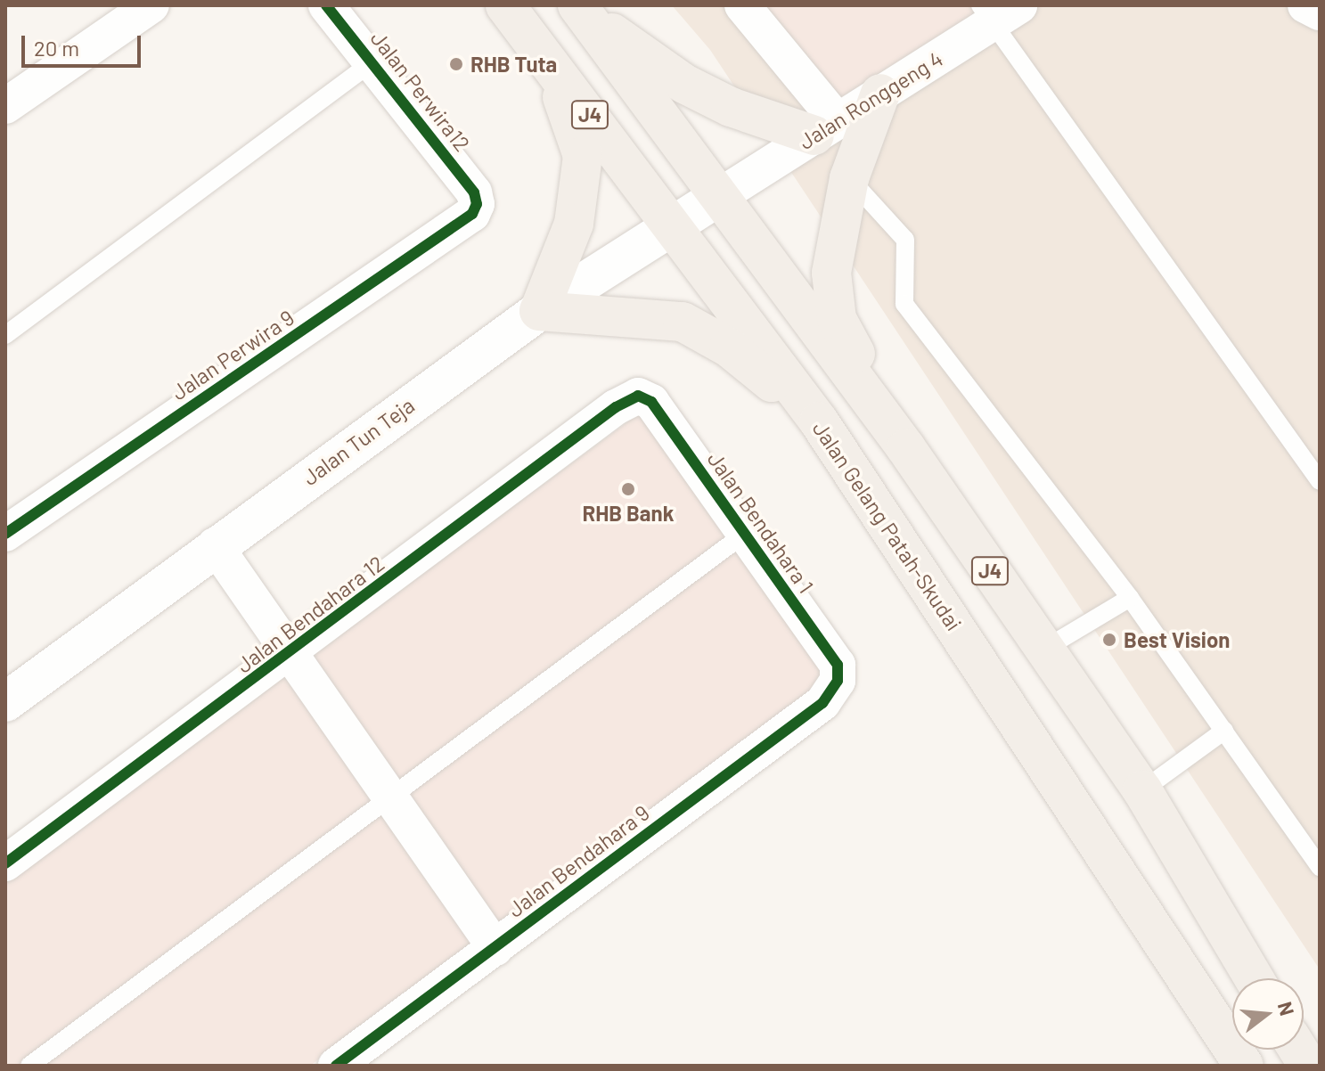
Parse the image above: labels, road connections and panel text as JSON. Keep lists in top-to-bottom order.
{
  "streets": {
    "main road": ["J4", "Jalan Gelang Patah-Skudai"],
    "street": [
      "Jalan Perwira12",
      "Jalan Ronggeng 4",
      "Jalan Perwira 9",
      "Jalan Tun Teja",
      "Jalan Bendahara 1",
      "Jalan Bendahara 12",
      "Jalan Bendahara 9"
    ]
  },
  "crossings": [
    ["Jalan Perwira12", "Jalan Perwira 9"],
    ["Jalan Ronggeng 4", "J4"],
    ["Jalan Ronggeng 4", "Jalan Tun Teja"],
    ["J4", "Jalan Tun Teja"],
    ["Jalan Tun Teja", "Jalan Gelang Patah-Skudai"],
    ["Jalan Bendahara 1", "Jalan Bendahara 12"],
    ["Jalan Bendahara 1", "Jalan Bendahara 9"]
  ],
  "places": ["RHB Tuta", "RHB Bank", "Best Vision"],
  "scale_bar": "20 m",
  "north": "right"
}
